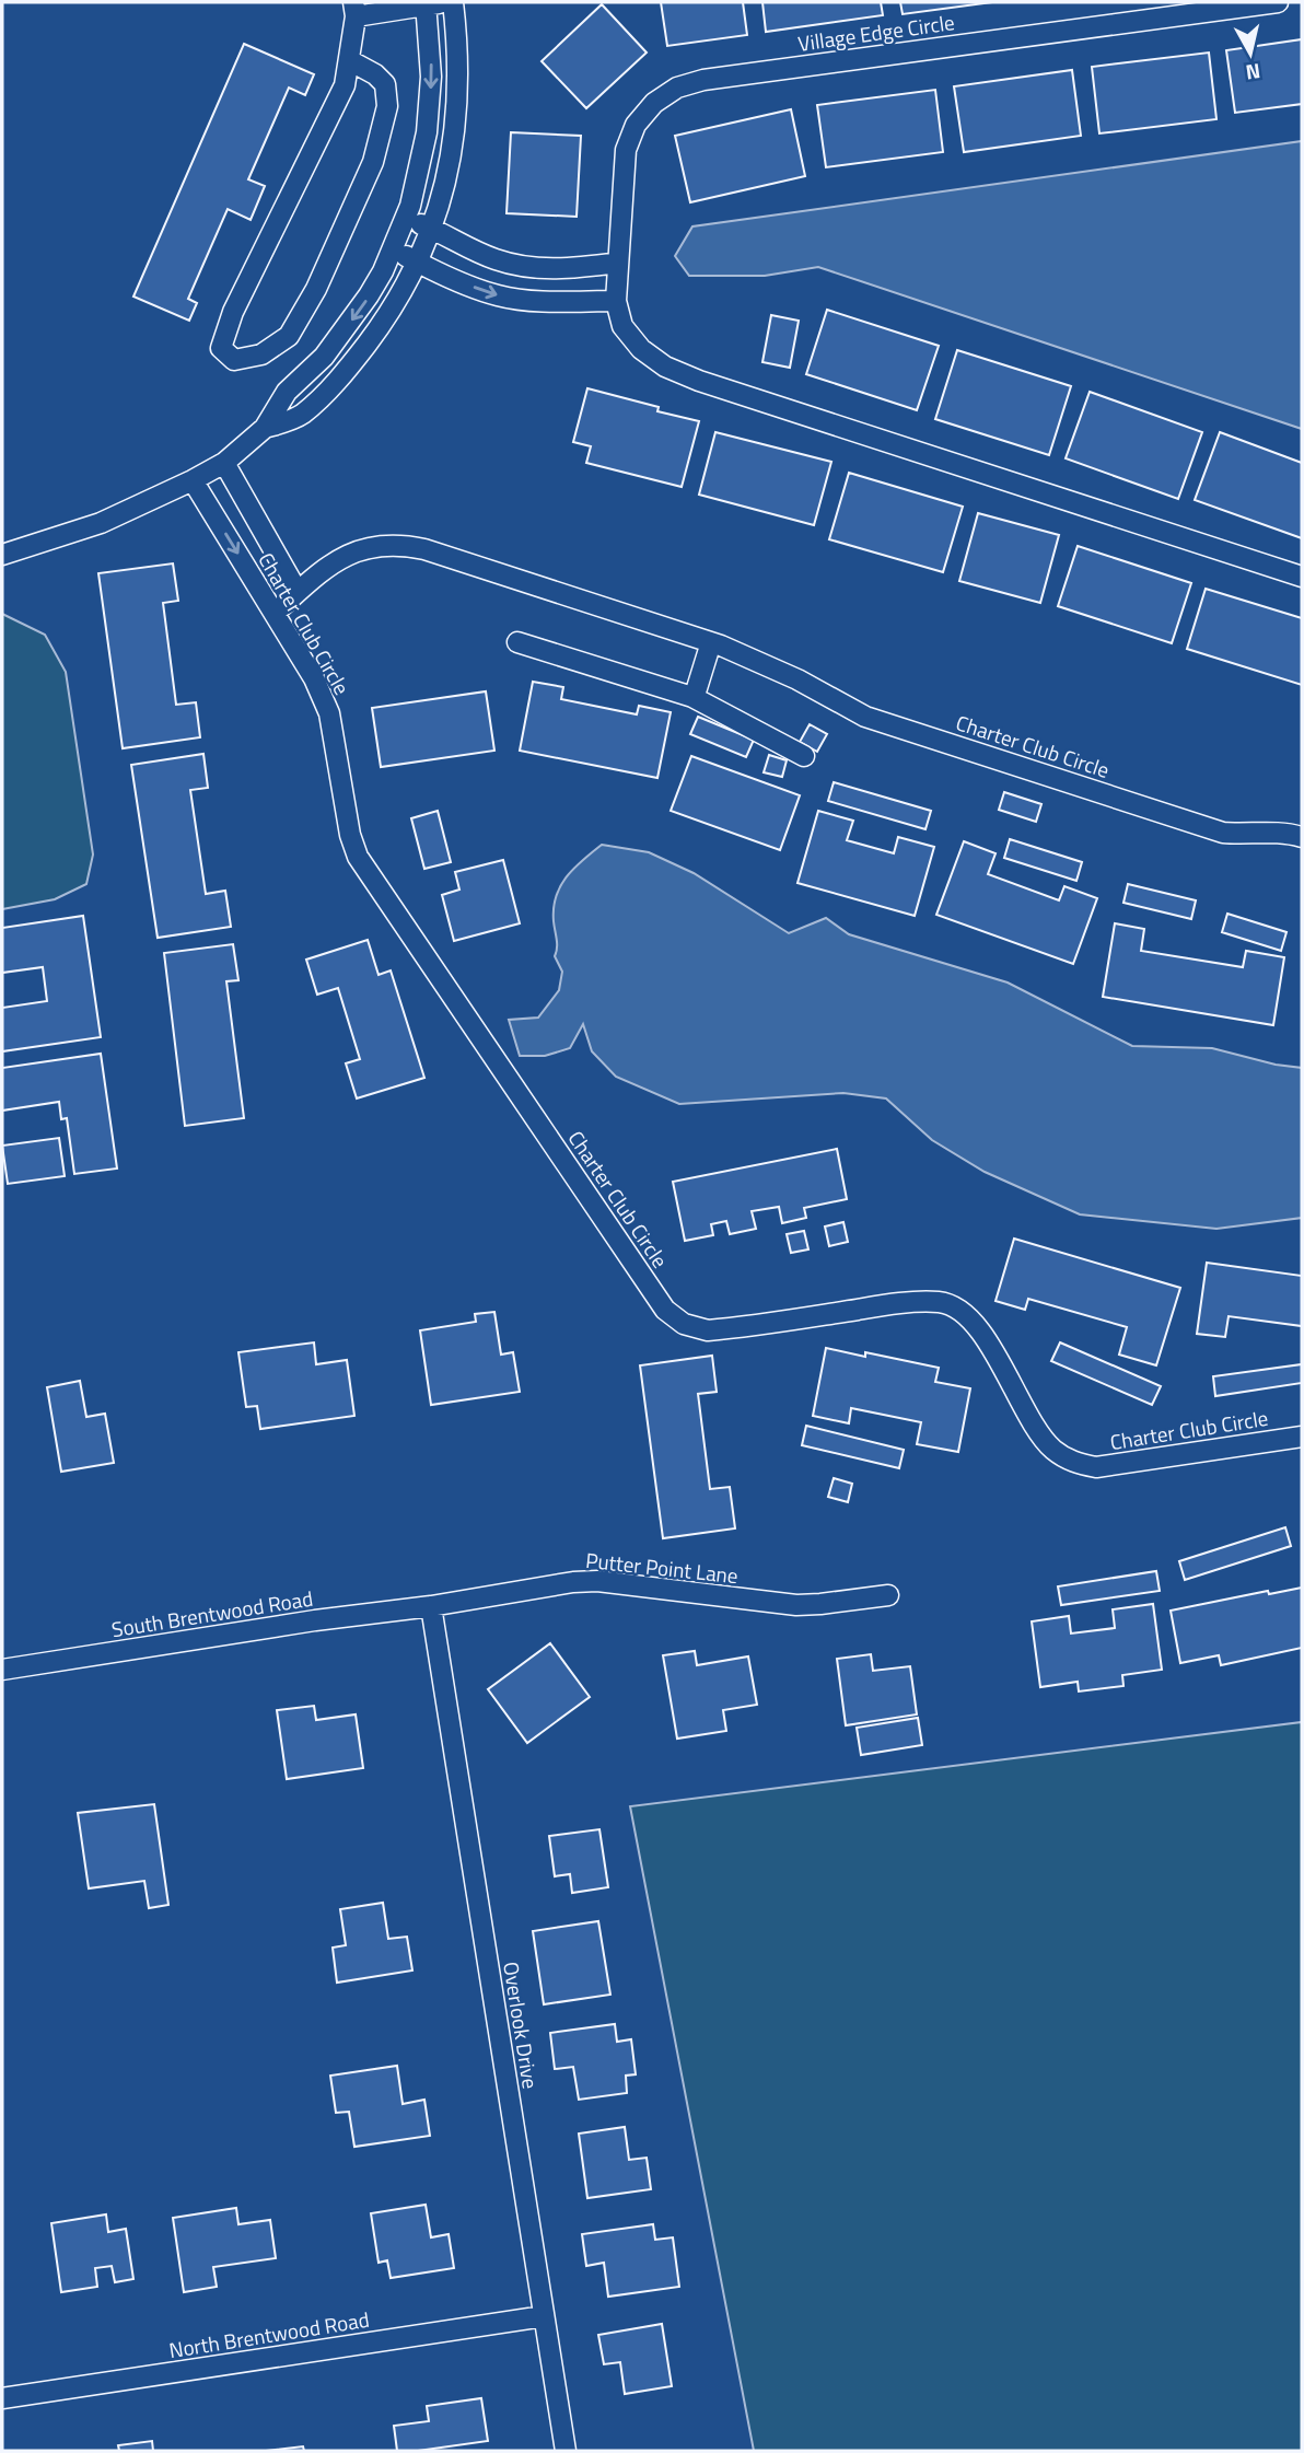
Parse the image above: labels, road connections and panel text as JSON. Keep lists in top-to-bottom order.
{
  "streets": {
    "street": [
      "Village Edge Circle",
      "Charter Club Circle",
      "Putter Point Lane",
      "South Brentwood Road",
      "Overlook Drive",
      "North Brentwood Road"
    ]
  },
  "crossings": [
    ["Putter Point Lane", "South Brentwood Road"],
    ["Putter Point Lane", "Overlook Drive"],
    ["South Brentwood Road", "Overlook Drive"],
    ["Overlook Drive", "North Brentwood Road"]
  ],
  "north": "bottom"
}
